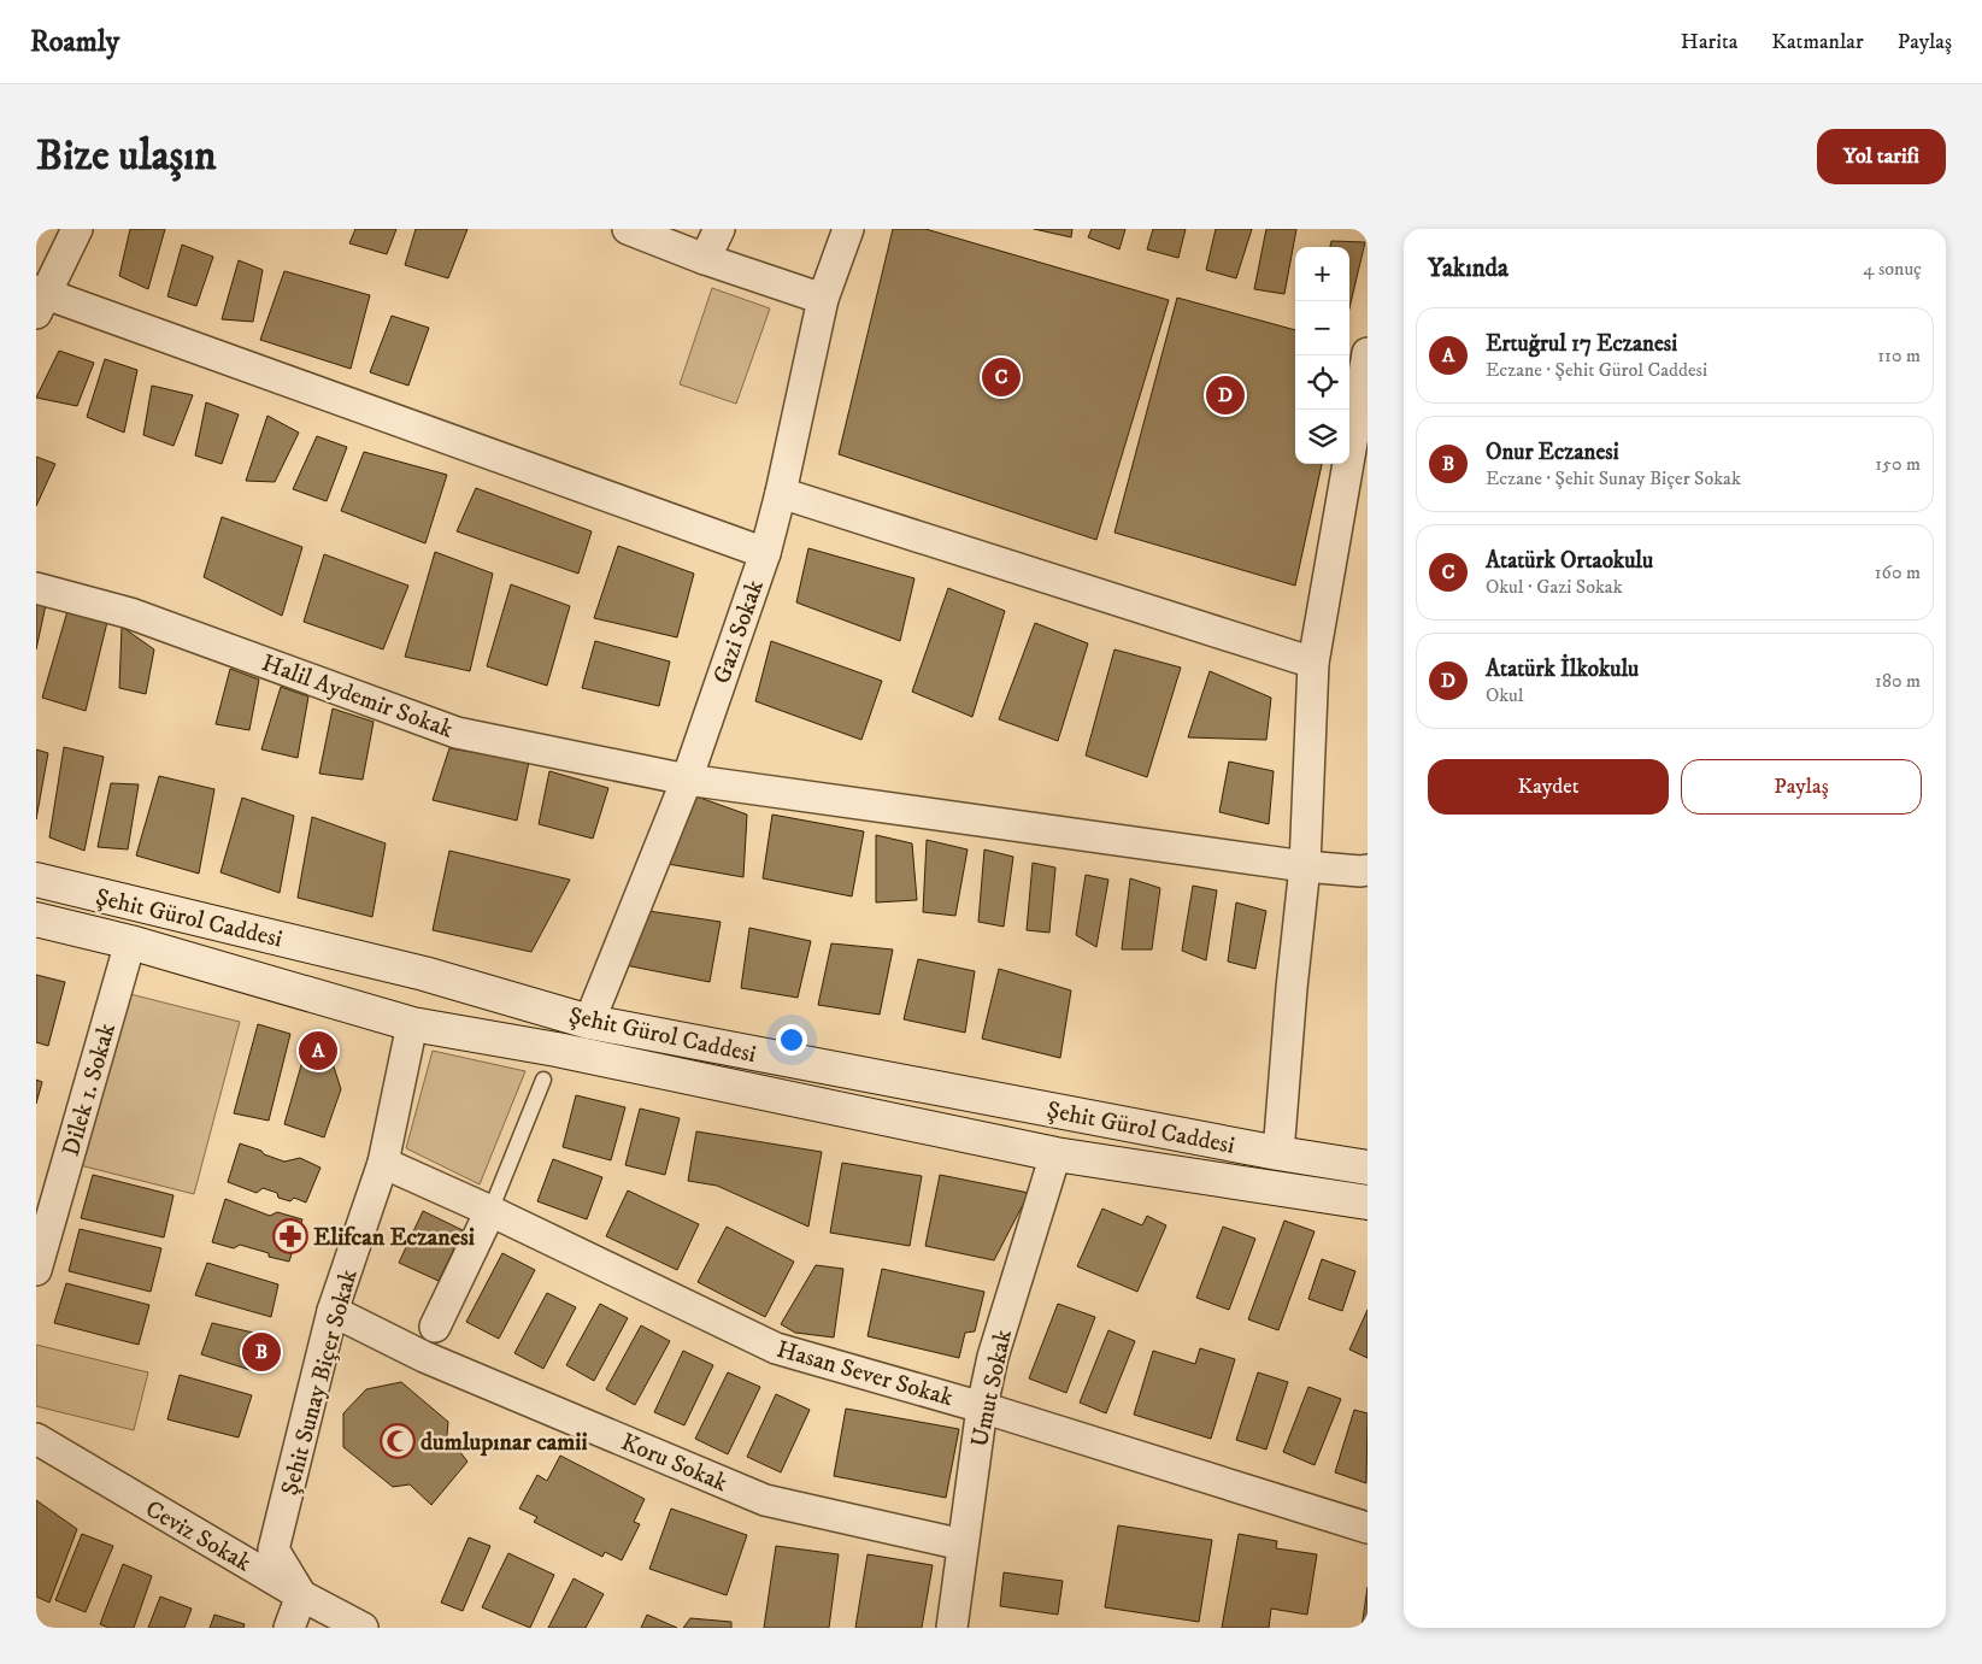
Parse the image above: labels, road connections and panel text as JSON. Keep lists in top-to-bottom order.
{
  "streets": {
    "main road": ["Şehit Gürol Caddesi"],
    "street": [
      "Gazi Sokak",
      "Halil Aydemir Sokak",
      "Dilek 1. Sokak",
      "Hasan Sever Sokak",
      "Şehit Sunay Biçer Sokak",
      "Umut Sokak",
      "Koru Sokak",
      "Ceviz Sokak"
    ]
  },
  "crossings": [
    ["Gazi Sokak", "Halil Aydemir Sokak"],
    ["Gazi Sokak", "Şehit Gürol Caddesi"],
    ["Şehit Gürol Caddesi", "Dilek 1. Sokak"],
    ["Şehit Gürol Caddesi", "Şehit Sunay Biçer Sokak"],
    ["Şehit Gürol Caddesi", "Umut Sokak"],
    ["Hasan Sever Sokak", "Şehit Sunay Biçer Sokak"],
    ["Hasan Sever Sokak", "Umut Sokak"],
    ["Şehit Sunay Biçer Sokak", "Koru Sokak"],
    ["Şehit Sunay Biçer Sokak", "Ceviz Sokak"],
    ["Umut Sokak", "Koru Sokak"]
  ],
  "places": {
    "pharmacy": ["Elifcan Eczanesi"],
    "mosque": ["dumlupınar camii"]
  },
  "page": {
    "header": "Roamly",
    "nav": ["Harita", "Katmanlar", "Paylaş"],
    "buttons": [
      "Yol tarifi",
      ["Kaydet", "Paylaş"]
    ],
    "title": "Bize ulaşın",
    "heading": ["Yakında", "4 sonuç"],
    "map_buttons": ["+", "−"],
    "list": [
      {
        "mark": "A",
        "name": "Ertuğrul 17 Eczanesi",
        "note": "Eczane · Şehit Gürol Caddesi",
        "value": "110 m"
      },
      {
        "mark": "B",
        "name": "Onur Eczanesi",
        "note": "Eczane · Şehit Sunay Biçer Sokak",
        "value": "150 m"
      },
      {
        "mark": "C",
        "name": "Atatürk Ortaokulu",
        "note": "Okul · Gazi Sokak",
        "value": "160 m"
      },
      {
        "mark": "D",
        "name": "Atatürk İlkokulu",
        "note": "Okul",
        "value": "180 m"
      }
    ],
    "pins": [
      "C",
      "D",
      "A",
      "B"
    ]
  }
}
